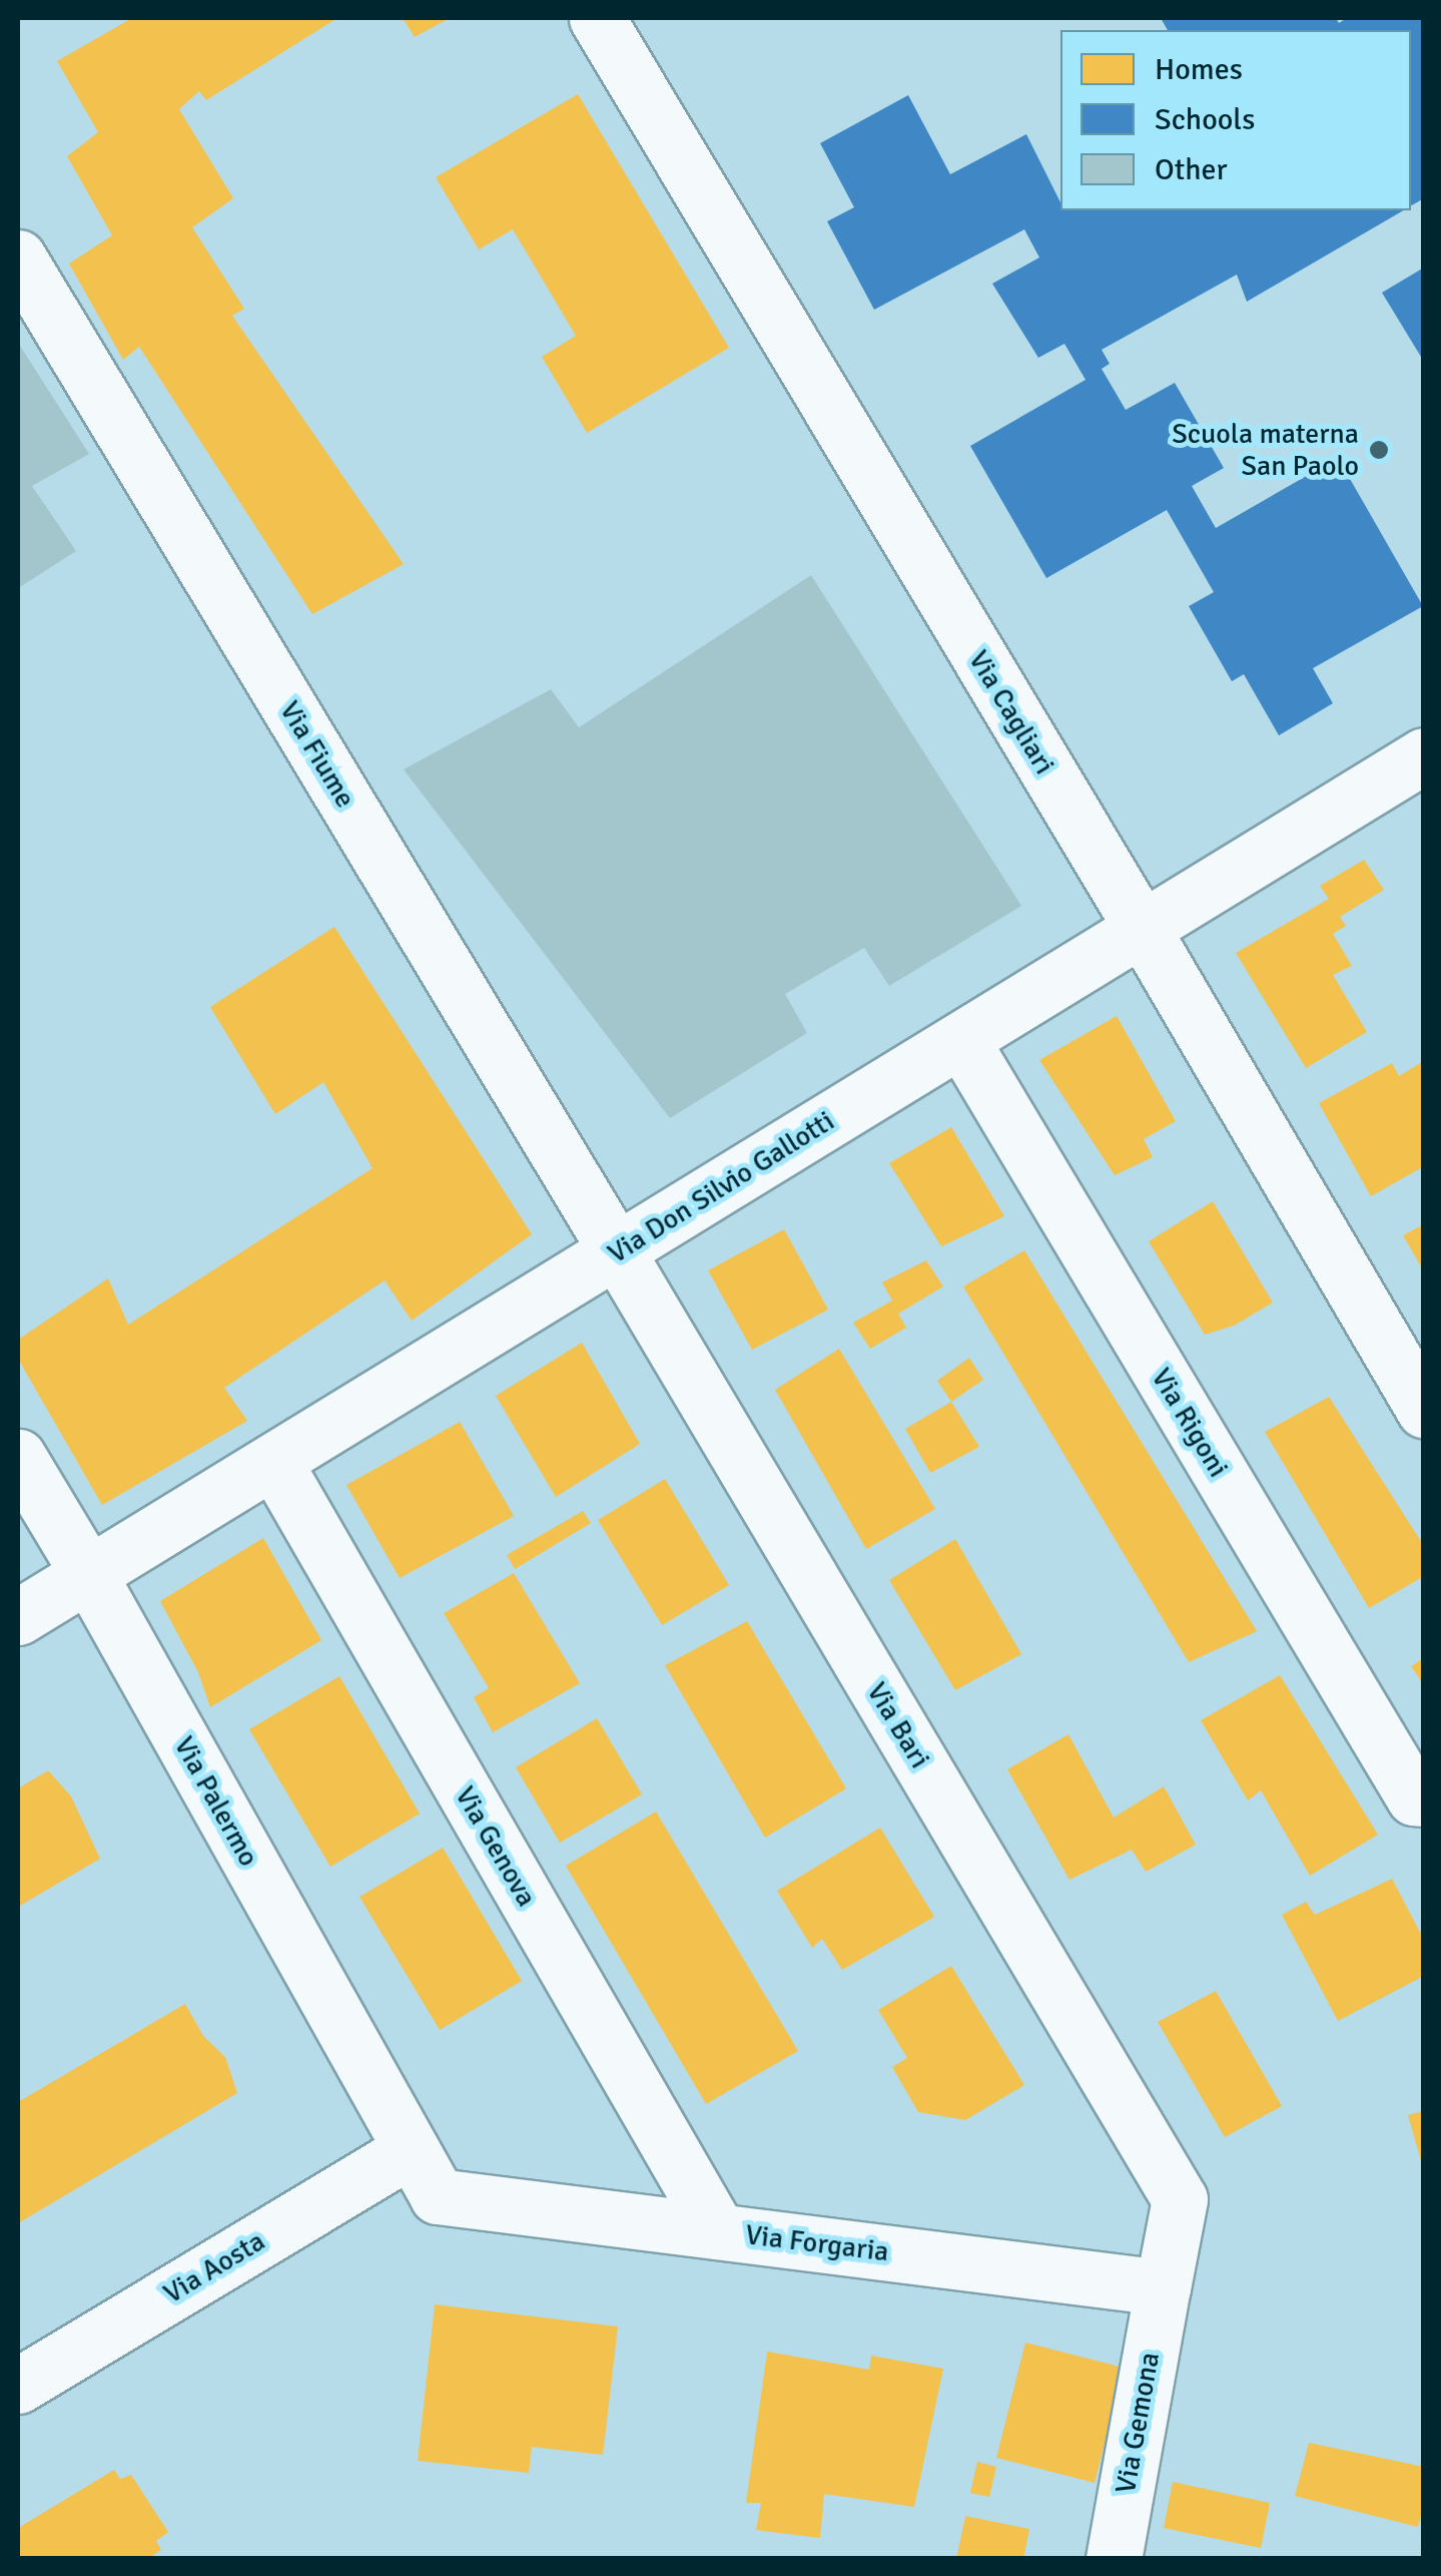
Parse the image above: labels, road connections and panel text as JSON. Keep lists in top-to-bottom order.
{
  "streets": {
    "street": [
      "Via Cagliari",
      "Via Fiume",
      "Via Don Silvio Gallotti",
      "Via Rigoni",
      "Via Bari",
      "Via Palermo",
      "Via Genova",
      "Via Forgaria",
      "Via Aosta",
      "Via Gemona"
    ]
  },
  "crossings": [
    ["Via Cagliari", "Via Don Silvio Gallotti"],
    ["Via Fiume", "Via Don Silvio Gallotti"],
    ["Via Fiume", "Via Bari"],
    ["Via Don Silvio Gallotti", "Via Rigoni"],
    ["Via Don Silvio Gallotti", "Via Bari"],
    ["Via Don Silvio Gallotti", "Via Palermo"],
    ["Via Don Silvio Gallotti", "Via Genova"],
    ["Via Bari", "Via Forgaria"],
    ["Via Bari", "Via Gemona"],
    ["Via Palermo", "Via Forgaria"],
    ["Via Palermo", "Via Aosta"],
    ["Via Genova", "Via Forgaria"],
    ["Via Forgaria", "Via Aosta"],
    ["Via Forgaria", "Via Gemona"]
  ],
  "places": ["Scuola materna San Paolo"],
  "legend": ["Homes", "Schools", "Other"]
}
